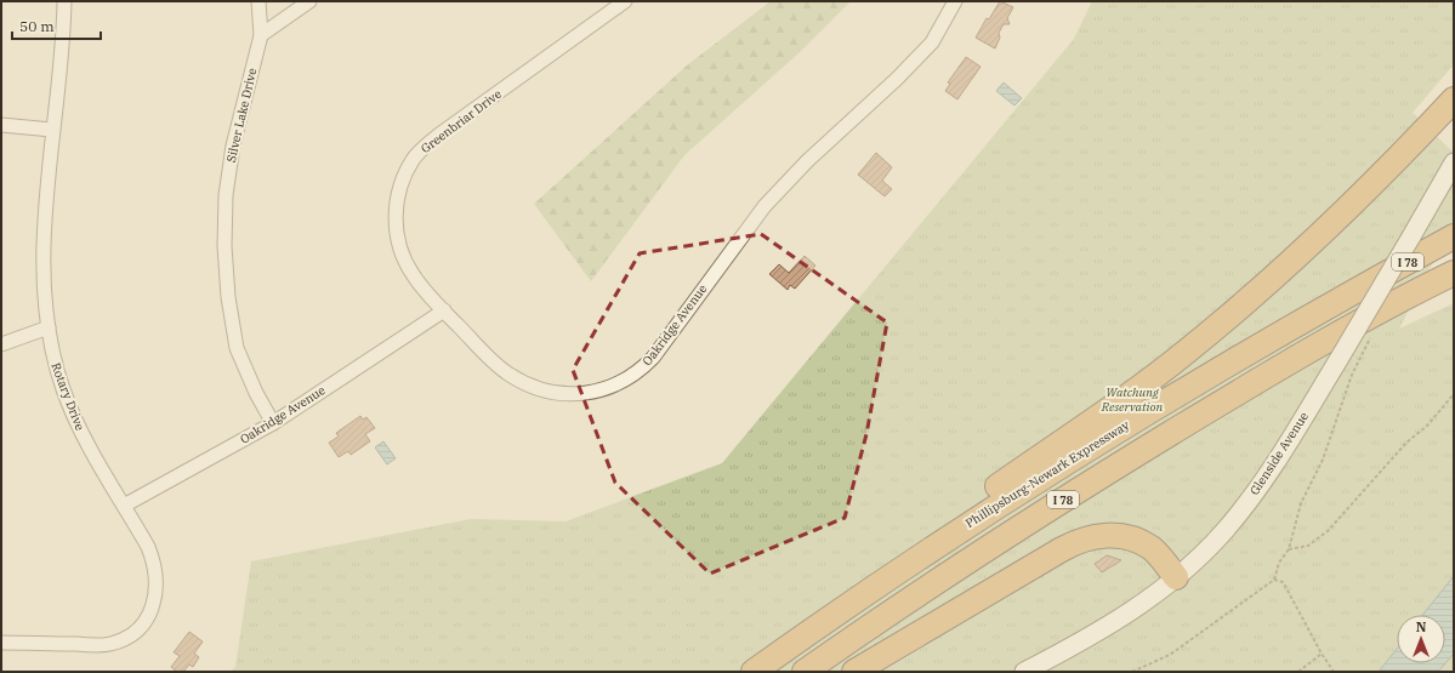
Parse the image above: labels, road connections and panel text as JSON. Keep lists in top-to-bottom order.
{
  "streets": {
    "highway": ["I 78", "Phillipsburg-Newark Expressway"],
    "main road": ["Glenside Avenue"],
    "street": [
      "Silver Lake Drive",
      "Greenbriar Drive",
      "Oakridge Avenue",
      "Rotary Drive"
    ]
  },
  "crossings": [
    ["Silver Lake Drive", "Oakridge Avenue"],
    ["Greenbriar Drive", "Oakridge Avenue"],
    ["Oakridge Avenue", "Rotary Drive"]
  ],
  "parks": ["Watchung Reservation"],
  "scale_bar": "50 m",
  "north": "top"
}
